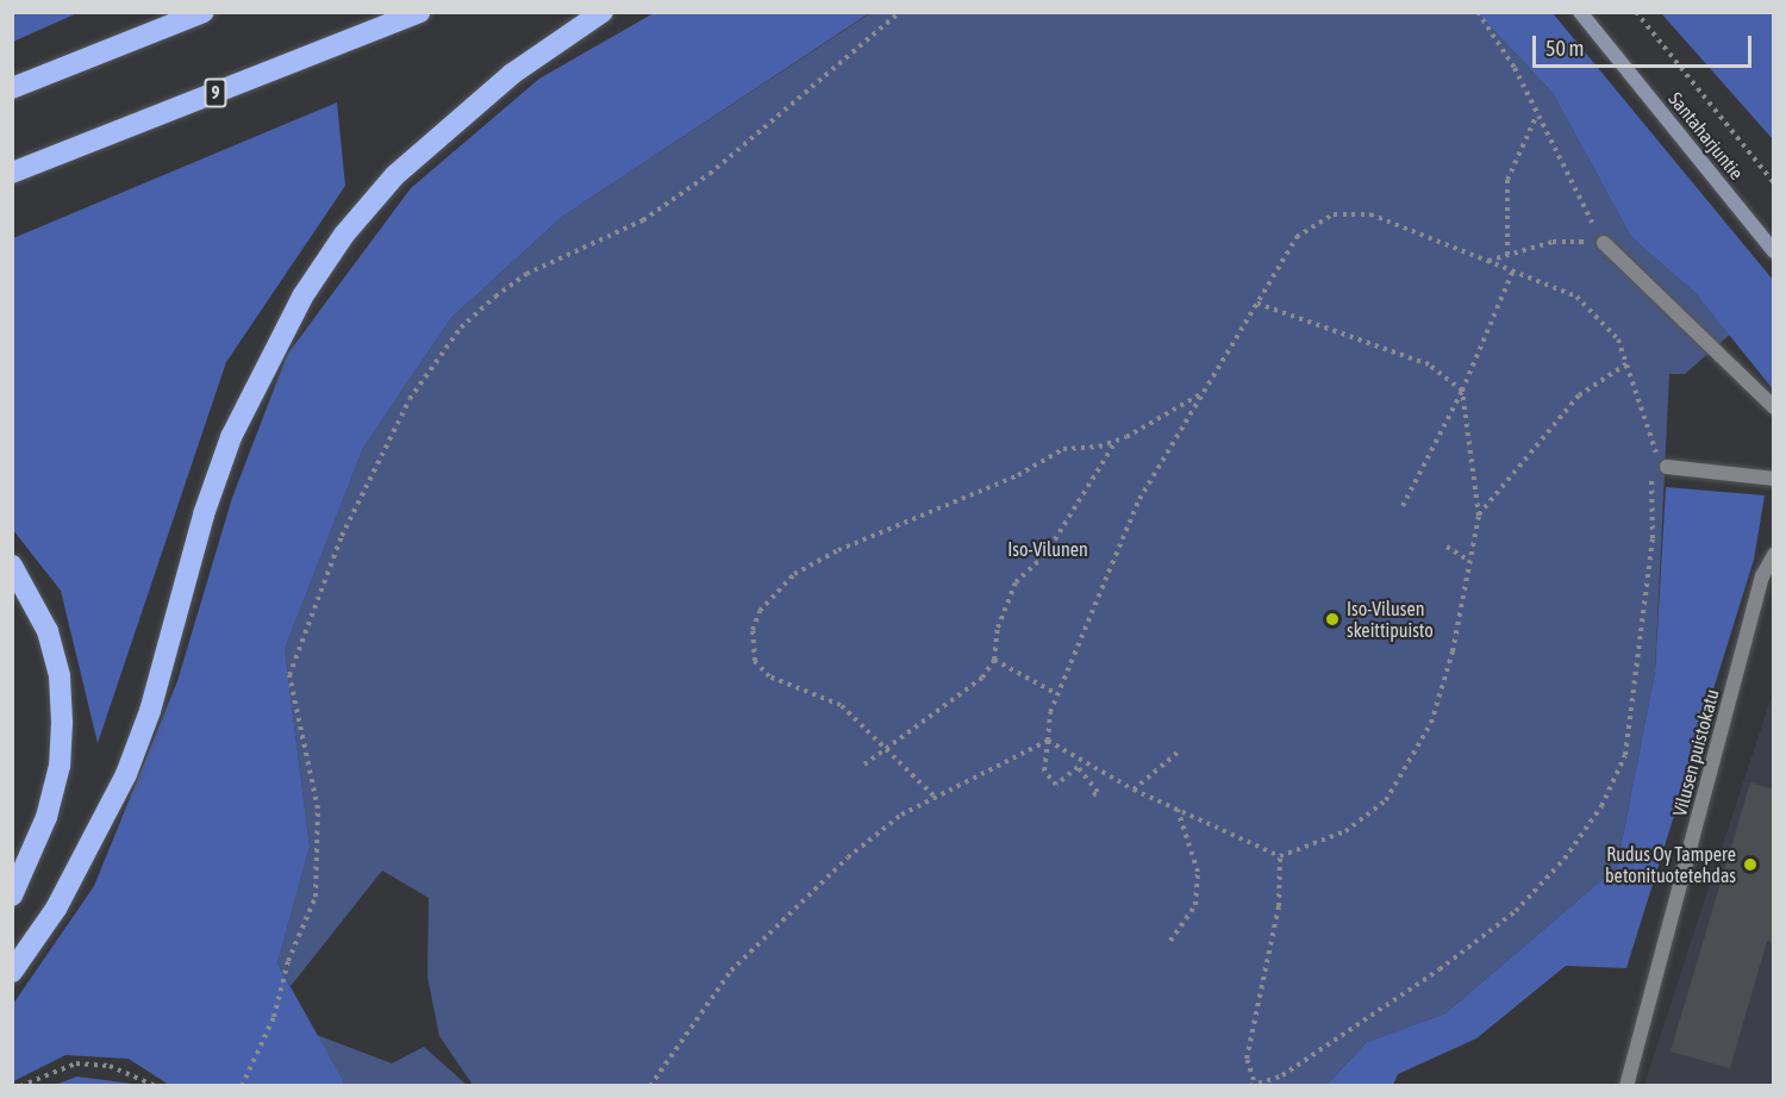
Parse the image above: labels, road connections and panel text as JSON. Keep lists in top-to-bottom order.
{
  "streets": {
    "highway": ["9"],
    "main road": ["Santaharjuntie"],
    "street": ["Vilusen puistokatu"]
  },
  "parks": ["Iso-Vilunen"],
  "places": ["Iso-Vilusen skeittipuisto", "Rudus Oy Tampere betonituotetehdas"],
  "scale_bar": "50 m"
}
